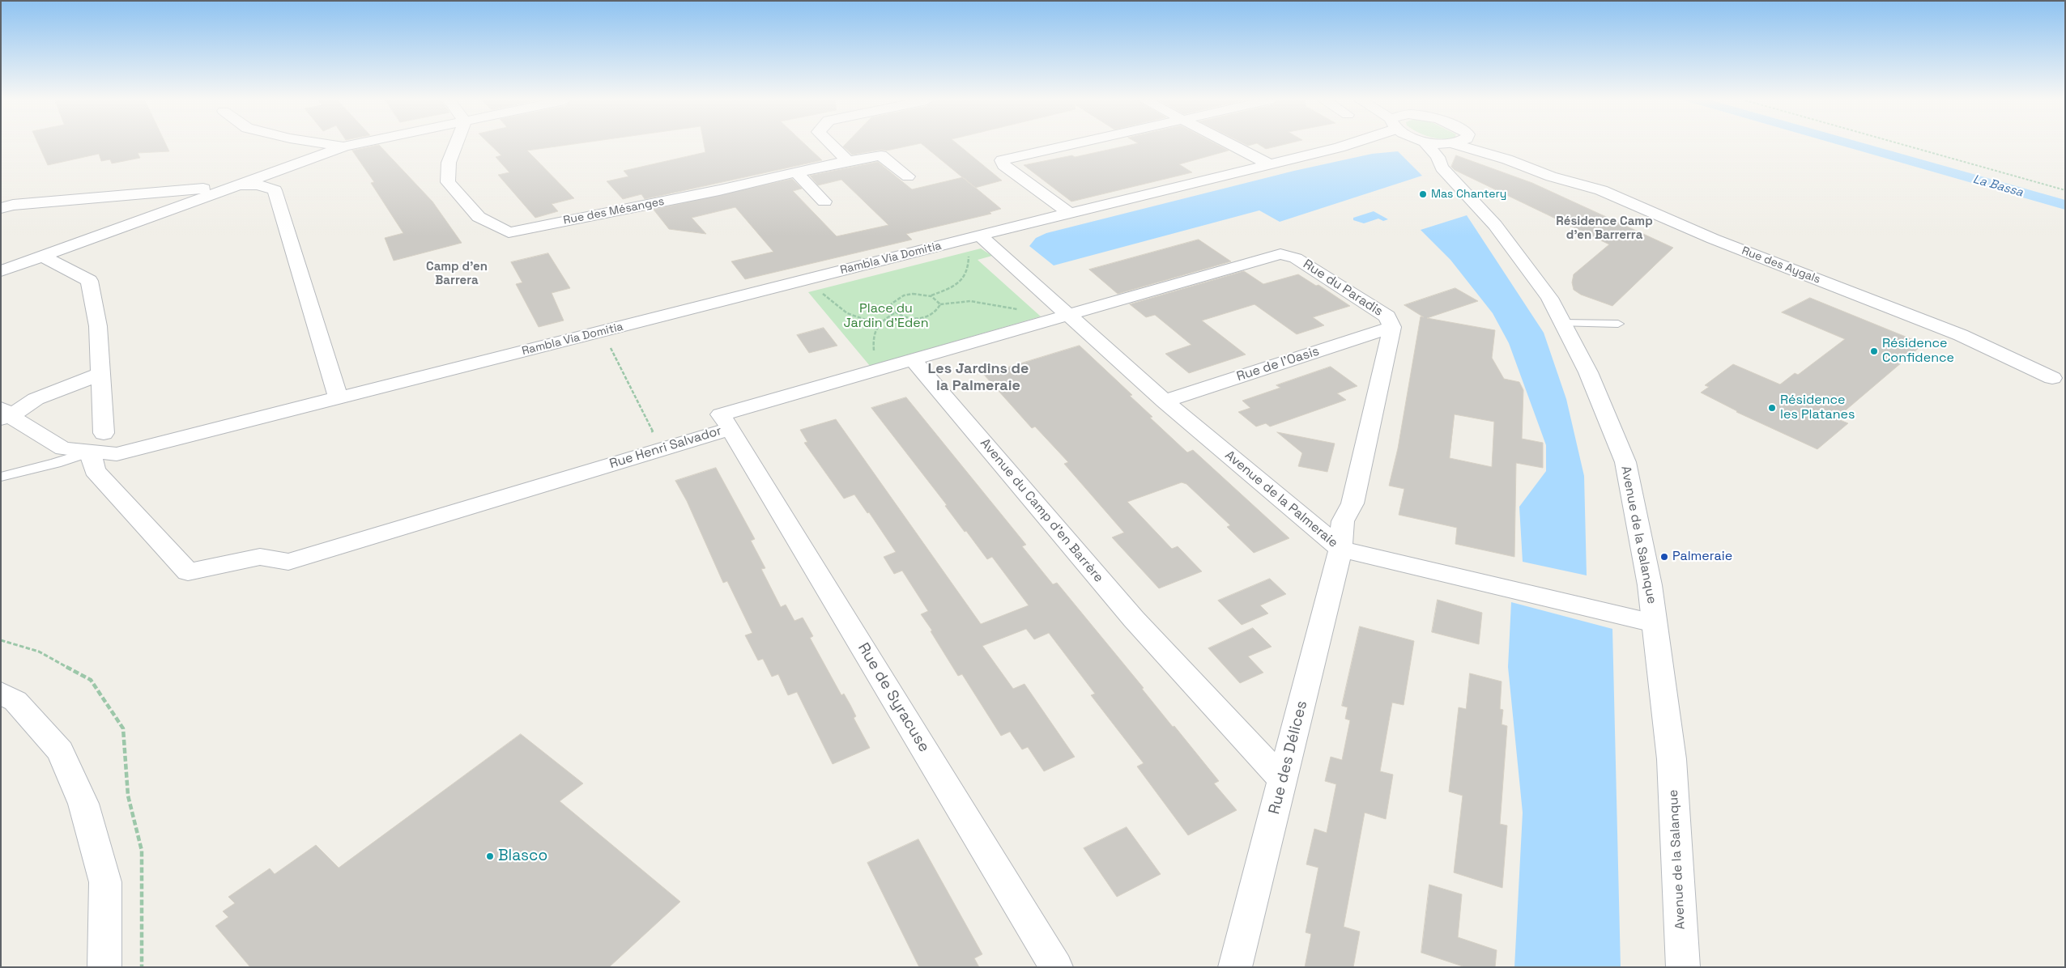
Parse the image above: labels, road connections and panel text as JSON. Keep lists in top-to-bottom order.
{
  "streets": {
    "street": [
      "Rue des Mésanges",
      "Rambla Via Domitia",
      "Rue des Aygals",
      "Rue du Paradis",
      "Rue de l'Oasis",
      "Rue Henri Salvador",
      "Avenue de la Palmeraie",
      "Avenue du Camp d'en Barrère",
      "Avenue de la Salanque",
      "Rue de Syracuse",
      "Rue des Délices"
    ]
  },
  "crossings": [
    ["Rambla Via Domitia", "Rue Henri Salvador"],
    ["Rambla Via Domitia", "Avenue de la Palmeraie"],
    ["Rue des Aygals", "Avenue de la Salanque"],
    ["Rue du Paradis", "Rue de l'Oasis"],
    ["Rue du Paradis", "Avenue de la Palmeraie"],
    ["Rue du Paradis", "Rue des Délices"],
    ["Rue de l'Oasis", "Avenue de la Palmeraie"],
    ["Rue Henri Salvador", "Avenue du Camp d'en Barrère"],
    ["Rue Henri Salvador", "Rue de Syracuse"],
    ["Avenue de la Palmeraie", "Avenue de la Salanque"],
    ["Avenue de la Palmeraie", "Rue des Délices"],
    ["Avenue du Camp d'en Barrère", "Rue des Délices"]
  ],
  "districts": ["Résidence Camp d'en Barrerra", "Camp d'en Barrera", "Les Jardins de la Palmeraie"],
  "water": ["La Bassa"],
  "parks": ["Place du Jardin d'Eden"],
  "places": [
    "Mas Chantery",
    "Résidence Confidence",
    "Résidence les Platanes",
    "Palmeraie",
    "Blasco"
  ]
}
